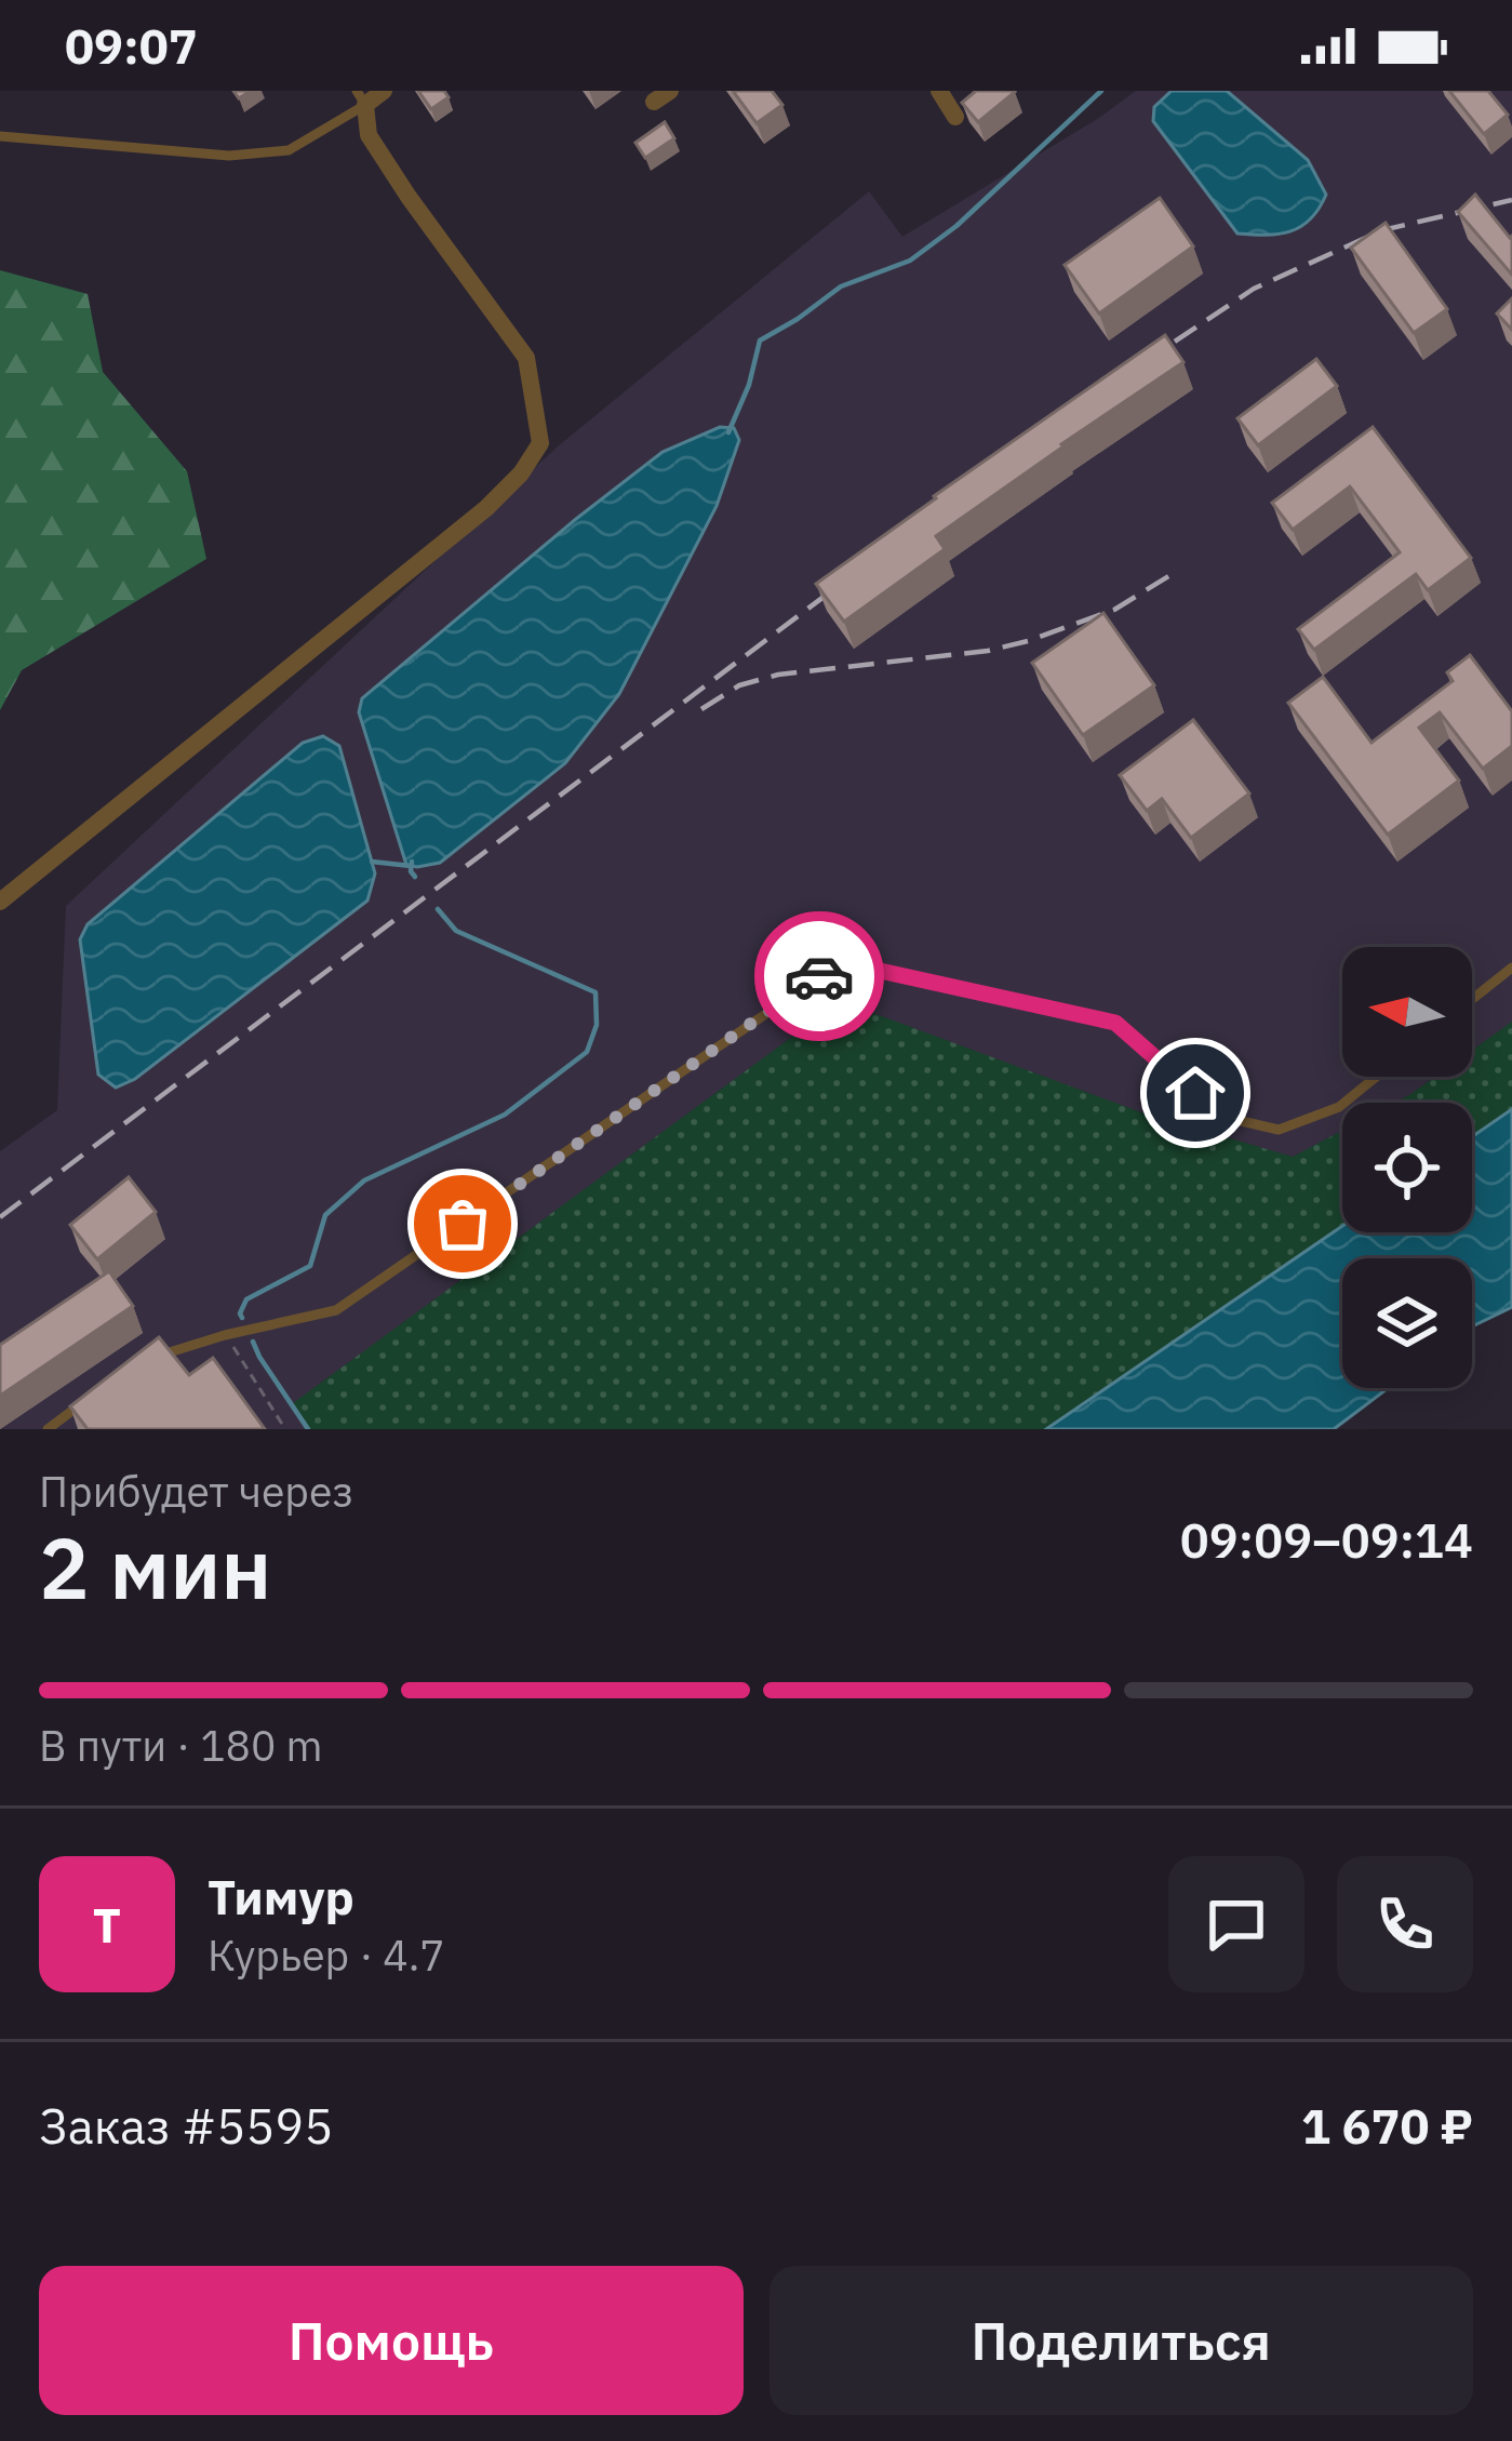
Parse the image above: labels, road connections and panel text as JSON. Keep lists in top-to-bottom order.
{
  "north": "left",
  "page": {
    "status": "09:07",
    "heading": ["2 мин", "Прибудет через", "09:09–09:14"],
    "panel": [
      "Тимур",
      "Курьер · 4.7",
      "Заказ #5595",
      "1 670 ₽"
    ],
    "bar": "В пути · 180 m",
    "round": "Т",
    "buttons": ["Помощь", "Поделиться"]
  }
}
